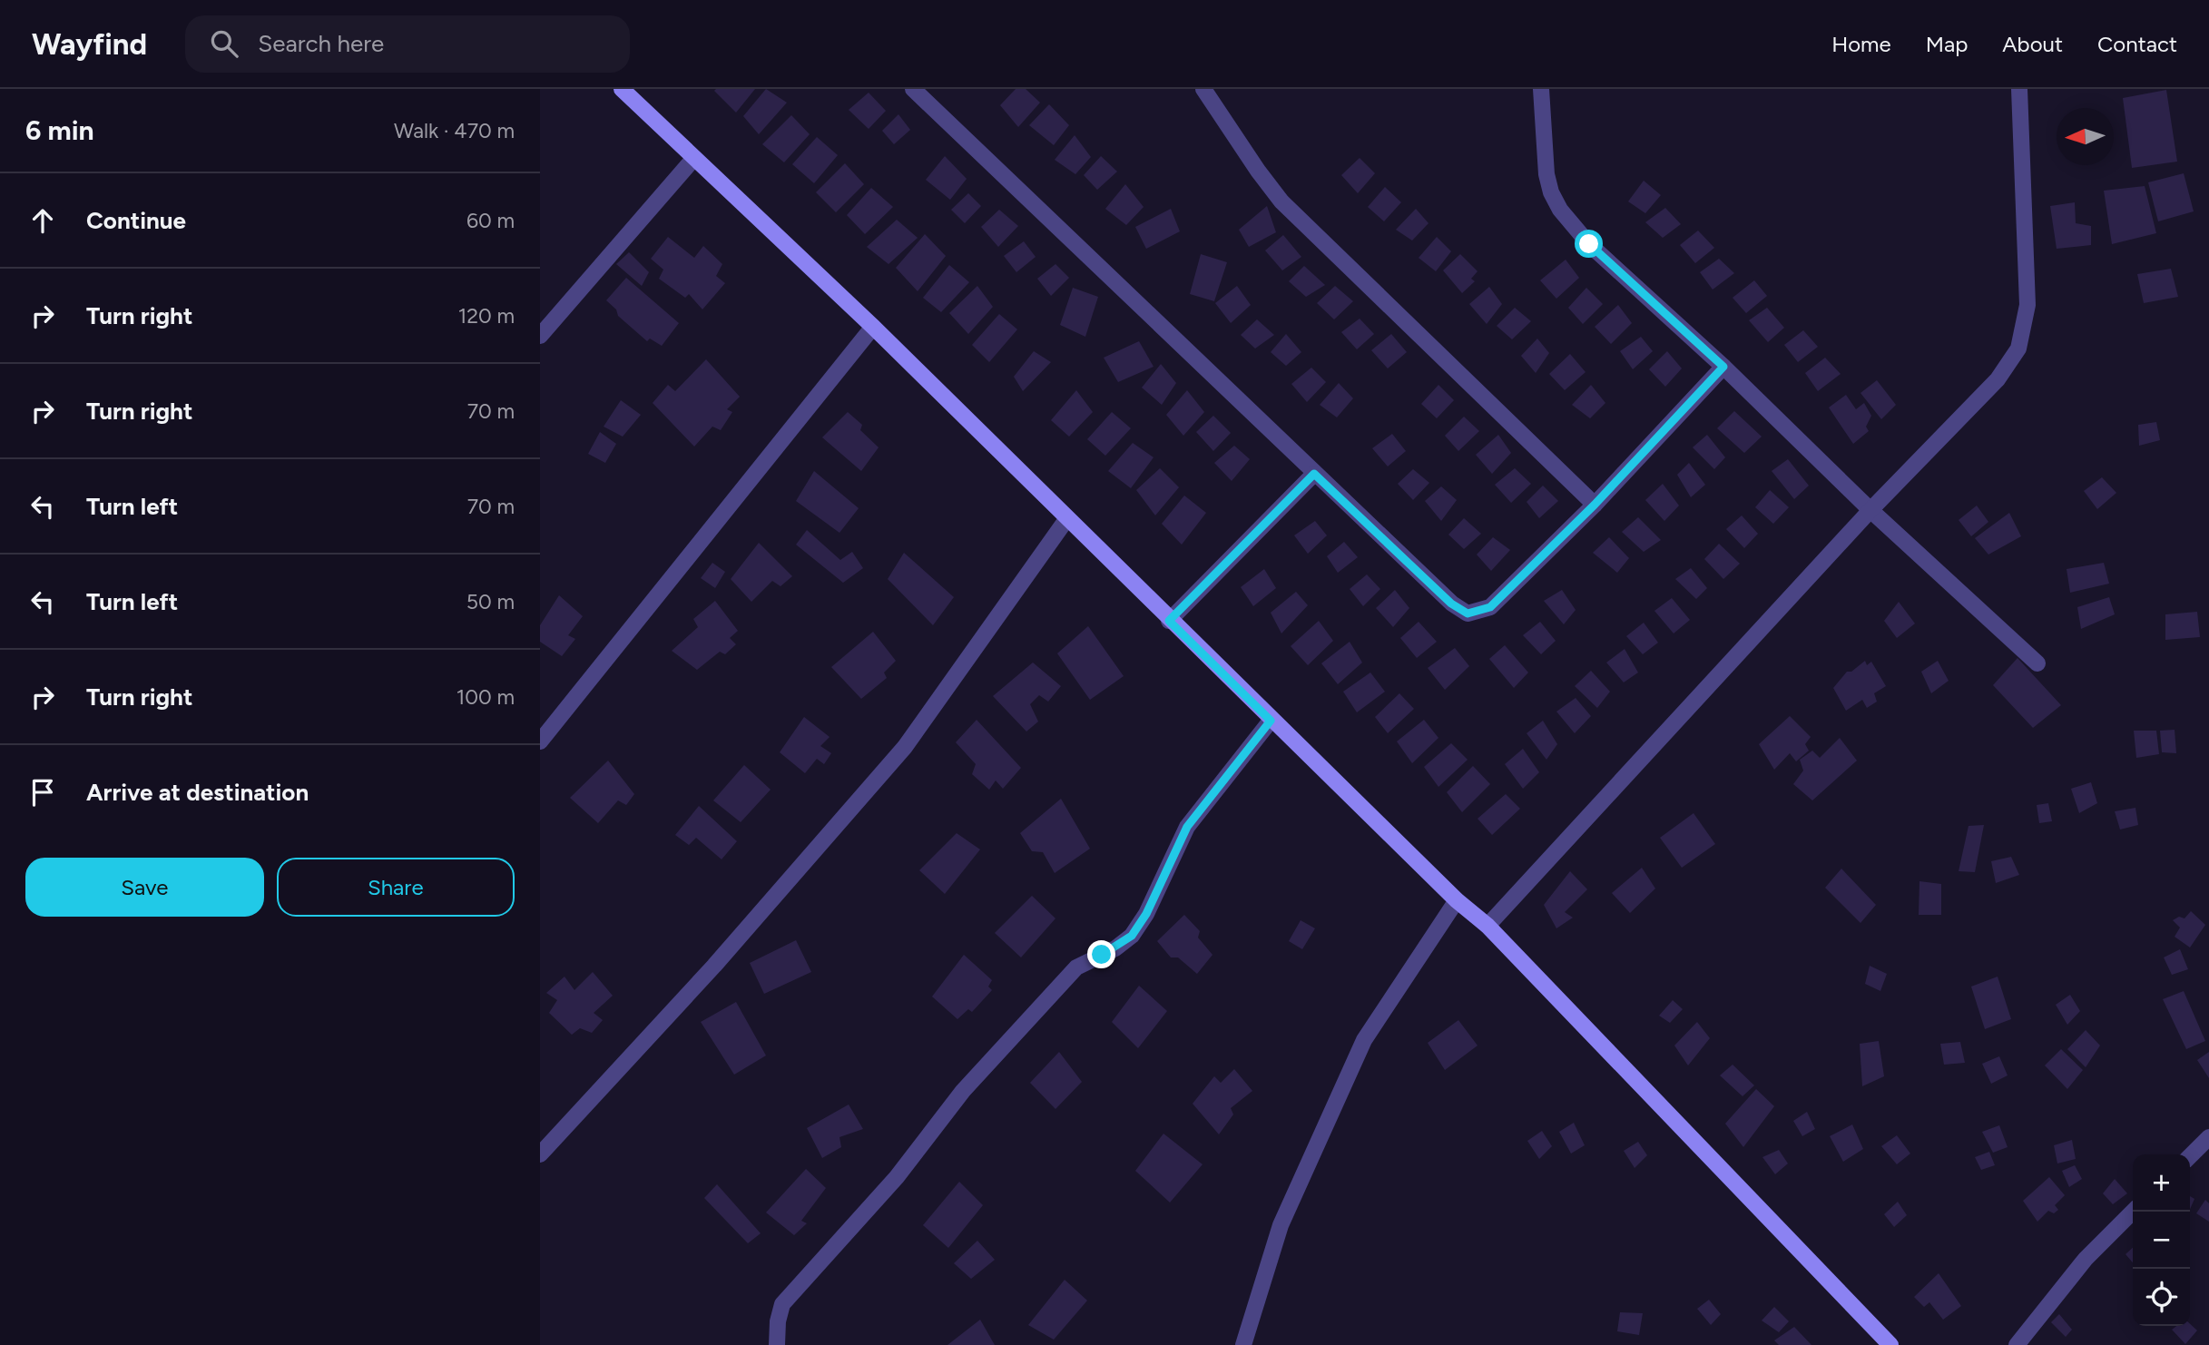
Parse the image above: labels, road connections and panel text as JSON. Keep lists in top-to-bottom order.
{
  "north": "left",
  "page": {
    "header": "Wayfind",
    "search": "Search here",
    "nav": [
      "Home",
      "Map",
      "About",
      "Contact"
    ],
    "heading": ["6 min", "Walk · 470 m"],
    "list": [
      ["Continue", "60 m"],
      ["Turn right", "120 m"],
      ["Turn right", "70 m"],
      ["Turn left", "70 m"],
      ["Turn left", "50 m"],
      ["Turn right", "100 m"],
      "Arrive at destination"
    ],
    "buttons": ["Save", "Share"],
    "map_buttons": ["+", "−"]
  }
}
